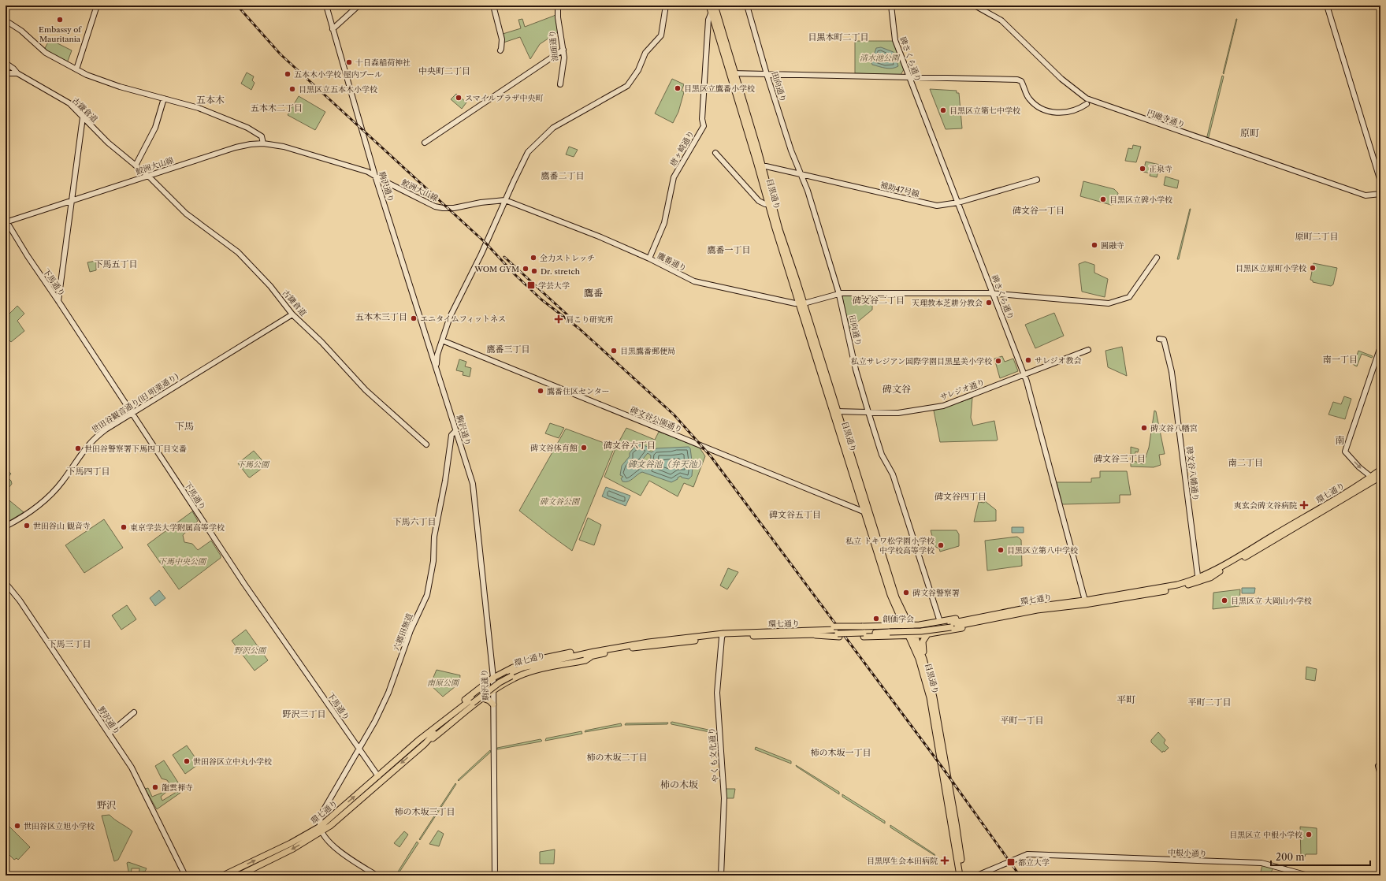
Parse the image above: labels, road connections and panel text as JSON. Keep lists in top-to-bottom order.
{
  "streets": {
    "main road": ["目黒通り", "環七通り"],
    "street": [
      "油面通り",
      "碑さくら通り",
      "田向通り",
      "古鎌倉道",
      "円融寺通り",
      "唐ヶ崎通り",
      "鮫洲大山線",
      "駒沢通り",
      "補助47号線",
      "鷹番通り",
      "下馬通り",
      "サレジオ通り",
      "世田谷観音通り(旧 明薬通り)",
      "碑文谷公園通り",
      "碑文谷八幡通り",
      "六郷田無道",
      "野沢通り",
      "やくも文化通り",
      "中根小通り"
    ]
  },
  "crossings": [
    ["碑さくら通り", "補助47号線"],
    ["碑さくら通り", "鷹番通り"],
    ["碑さくら通り", "サレジオ通り"],
    ["碑さくら通り", "環七通り"],
    ["田向通り", "補助47号線"],
    ["田向通り", "鷹番通り"],
    ["田向通り", "サレジオ通り"],
    ["古鎌倉道", "鮫洲大山線"],
    ["古鎌倉道", "世田谷観音通り(旧 明薬通り)"],
    ["唐ヶ崎通り", "目黒通り"],
    ["唐ヶ崎通り", "鷹番通り"],
    ["鮫洲大山線", "駒沢通り"],
    ["鮫洲大山線", "鷹番通り"],
    ["鮫洲大山線", "下馬通り"],
    ["駒沢通り", "六郷田無道"],
    ["補助47号線", "目黒通り"],
    ["目黒通り", "鷹番通り"],
    ["目黒通り", "サレジオ通り"],
    ["目黒通り", "碑文谷公園通り"],
    ["下馬通り", "世田谷観音通り(旧 明薬通り)"],
    ["下馬通り", "環七通り"],
    ["下馬通り", "六郷田無道"],
    ["碑文谷八幡通り", "環七通り"],
    ["環七通り", "六郷田無道"],
    ["環七通り", "やくも文化通り"]
  ],
  "districts": [
    "目黒本町二丁目",
    "中央町二丁目",
    "五本木",
    "五本木二丁目",
    "原町",
    "鷹番二丁目",
    "碑文谷一丁目",
    "原町二丁目",
    "鷹番一丁目",
    "下馬五丁目",
    "鷹番",
    "碑文谷二丁目",
    "五本木三丁目",
    "鷹番三丁目",
    "南一丁目",
    "碑文谷",
    "下馬",
    "南",
    "碑文谷六丁目",
    "碑文谷三丁目",
    "南二丁目",
    "下馬四丁目",
    "碑文谷四丁目",
    "碑文谷五丁目",
    "下馬六丁目",
    "下馬三丁目",
    "平町",
    "平町二丁目",
    "野沢三丁目",
    "平町一丁目",
    "柿の木坂一丁目",
    "柿の木坂二丁目",
    "柿の木坂",
    "野沢",
    "柿の木坂三丁目"
  ],
  "water": ["碑文谷池（弁天池）"],
  "parks": [
    "清水池公園",
    "下馬公園",
    "碑文谷公園",
    "下馬中央公園",
    "野沢公園",
    "南原公園"
  ],
  "places": {
    "other": [
      "Embassy of Mauritania",
      "十日森稲荷神社",
      "五本木小学校 屋内プール",
      "目黒区立鷹番小学校",
      "目黒区立五本木小学校",
      "スマイルプラザ中央町",
      "目黒区立第七中学校",
      "正泉寺",
      "目黒区立碑小学校",
      "圓融寺",
      "全力ストレッチ",
      "目黒区立原町小学校",
      "WOM GYM",
      "Dr. stretch",
      "天理教本芝耕分教会",
      "エニタイムフィットネス",
      "目黒鷹番郵便局",
      "サレジオ教会",
      "私立サレジアン国際学園目黒星美小学校",
      "鷹番住区センター",
      "碑文谷八幡宮",
      "碑文谷体育館",
      "世田谷警察署下馬四丁目交番",
      "世田谷山 観音寺",
      "東京学芸大学附属高等学校",
      "私立 トキワ松学園小学校 中学校高等学校",
      "目黒区立第八中学校",
      "碑文谷警察署",
      "目黒区立 大岡山小学校",
      "創価学会",
      "世田谷区立中丸小学校",
      "龍雲禅寺",
      "世田谷区立旭小学校",
      "目黒区立 中根小学校"
    ],
    "transit": ["学芸大学", "都立大学"],
    "health": ["肩こり研究所", "爽玄会碑文谷病院", "目黒厚生会本田病院"]
  },
  "scale_bar": "200 m"
}
